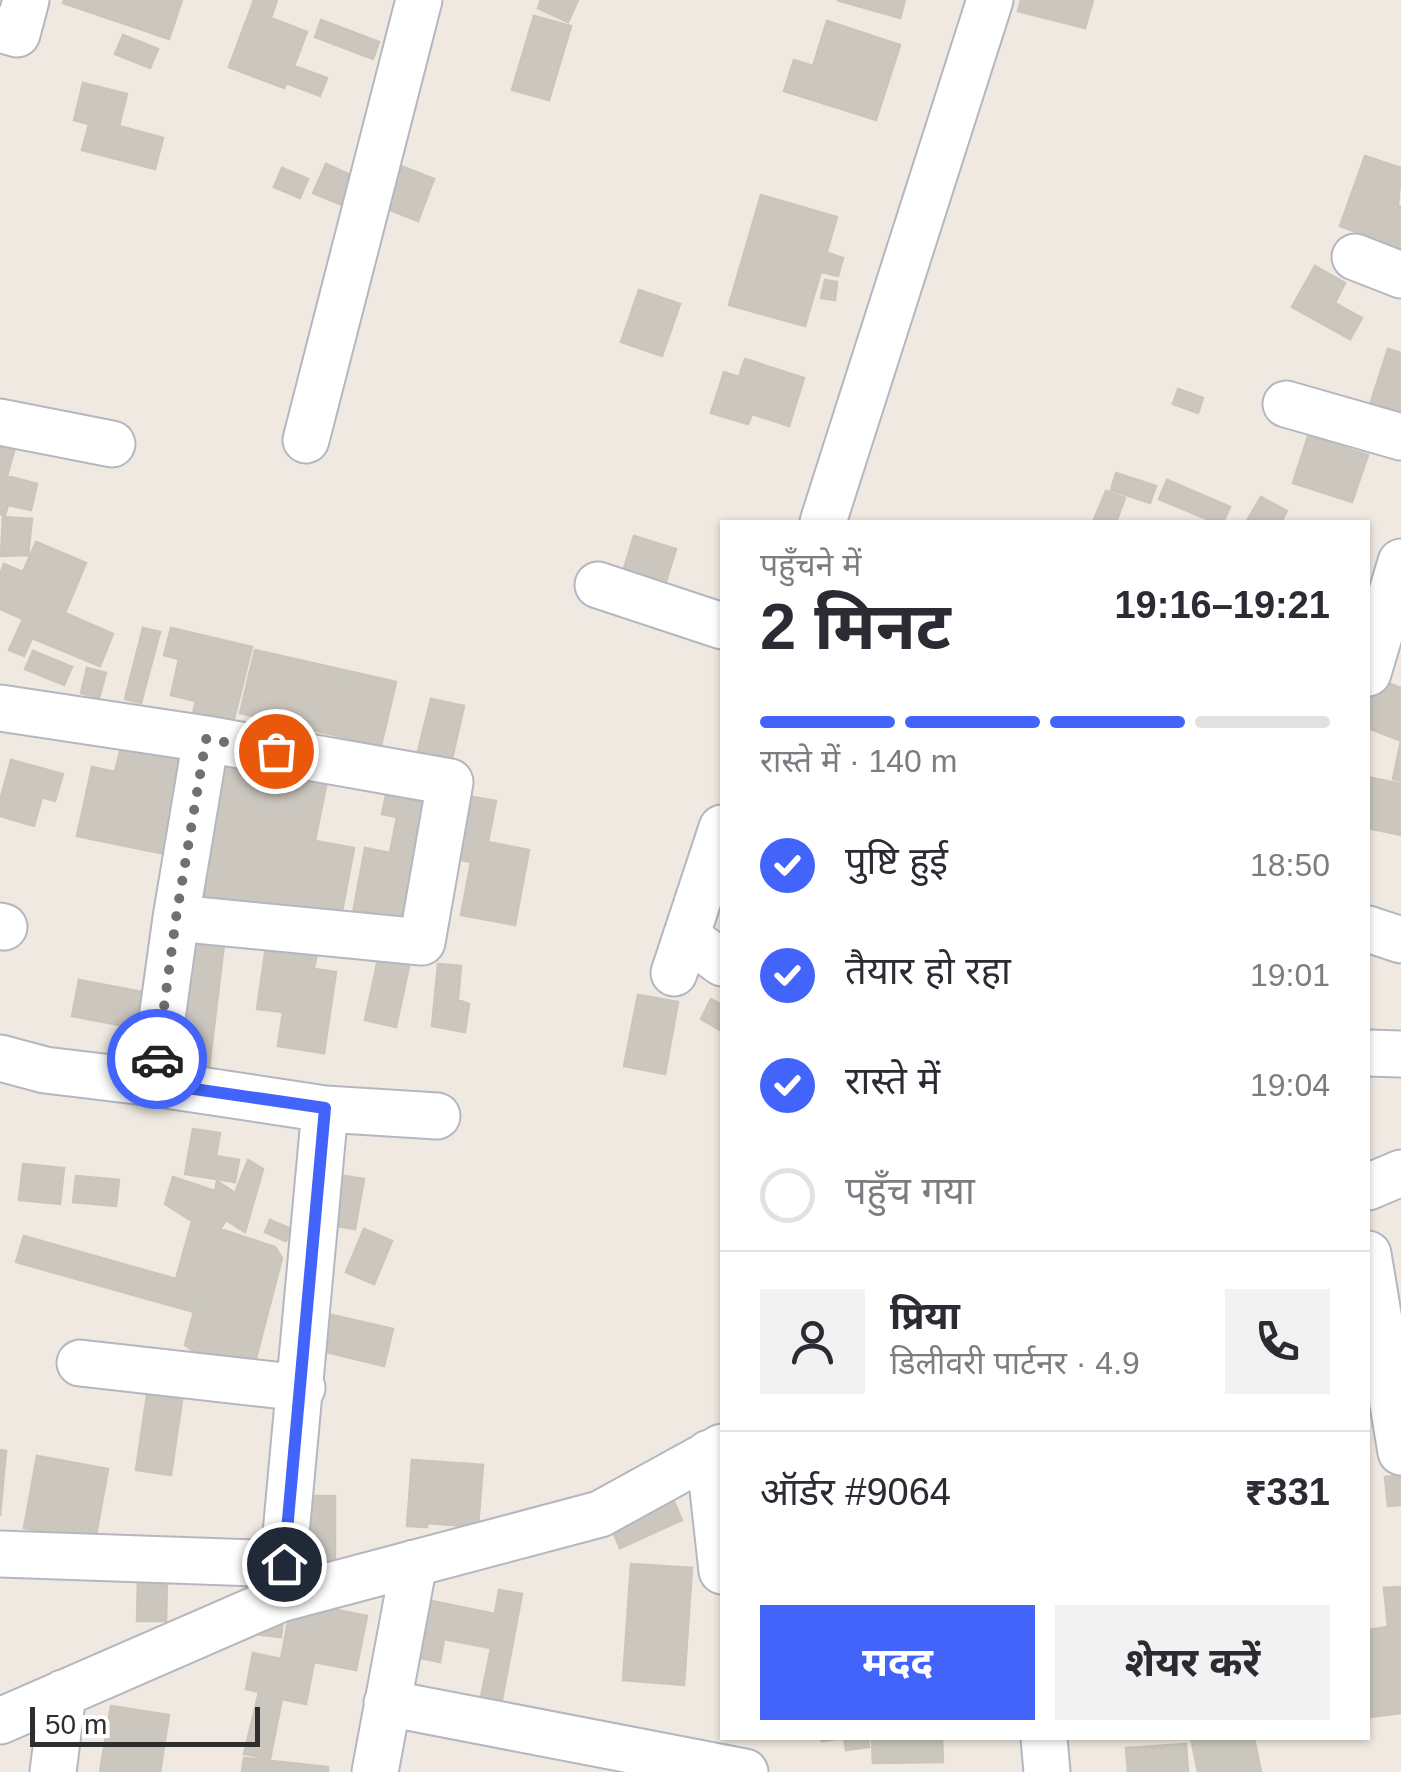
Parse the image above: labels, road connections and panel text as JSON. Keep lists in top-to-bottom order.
{
  "scale_bar": "50 m",
  "page": {
    "heading": ["2 मिनट", "पहुँचने में", "19:16–19:21"],
    "panel": [
      "प्रिया",
      "डिलीवरी पार्टनर · 4.9",
      "ऑर्डर #9064",
      "₹331"
    ],
    "bar": "रास्ते में · 140 m",
    "list": [
      ["पुष्टि हुई", "18:50"],
      ["तैयार हो रहा", "19:01"],
      ["रास्ते में", "19:04"],
      "पहुँच गया"
    ],
    "buttons": ["मदद", "शेयर करें"],
    "scale": "50 m"
  }
}
